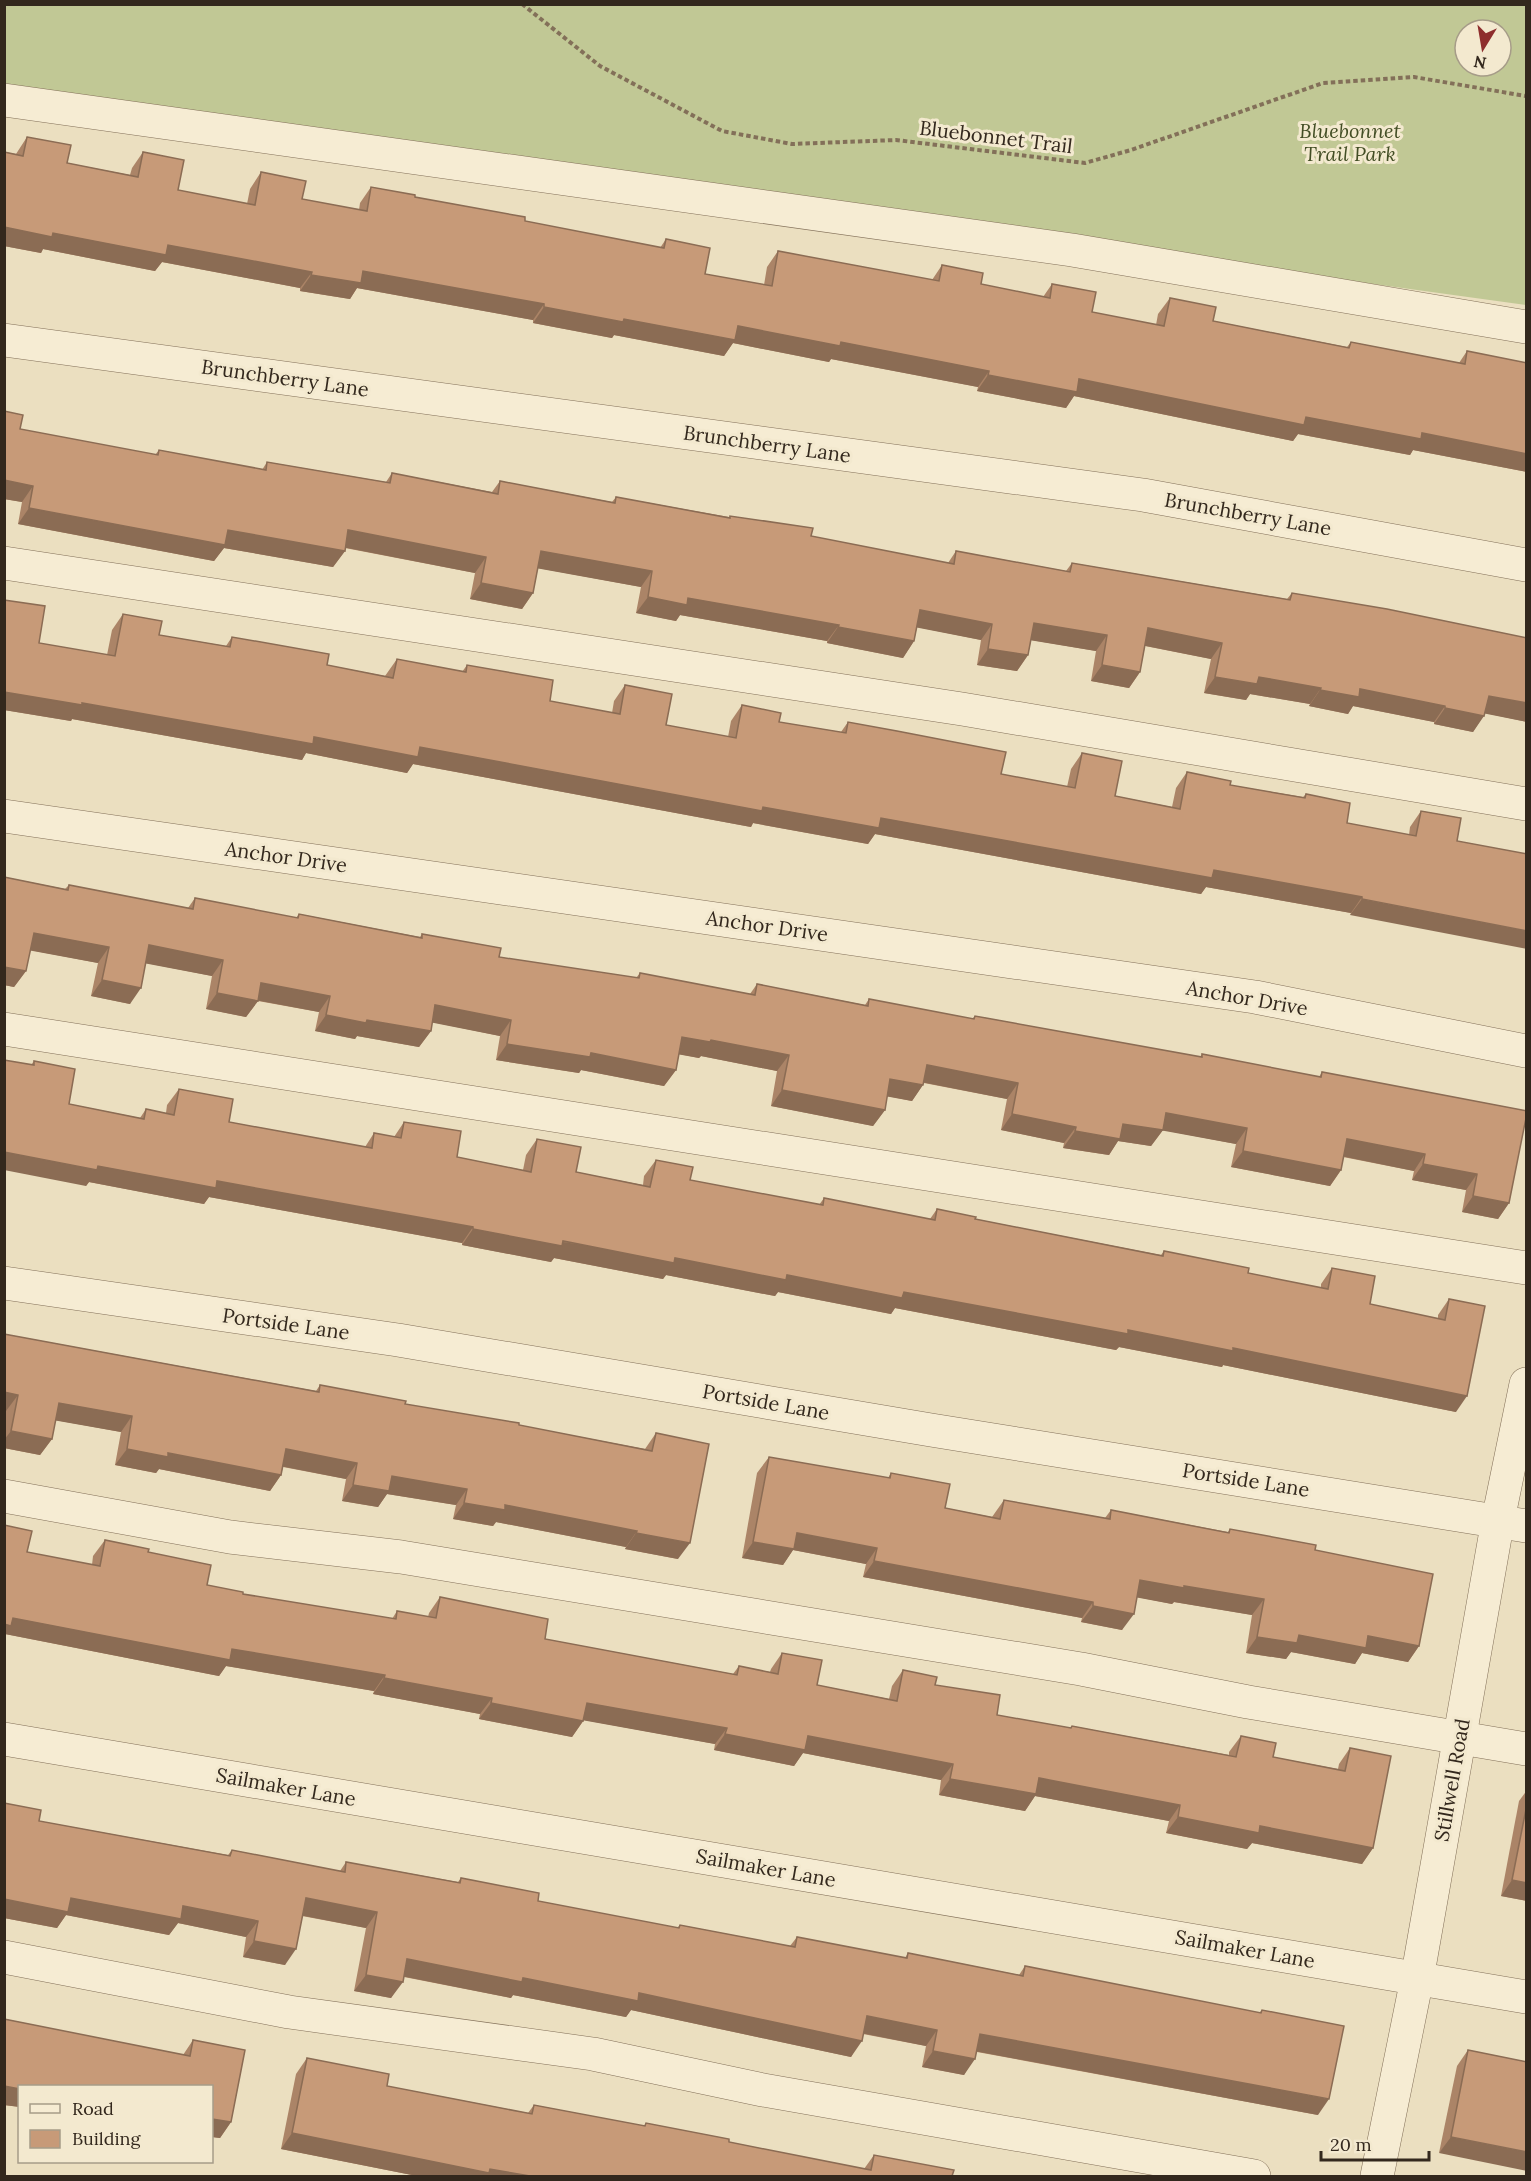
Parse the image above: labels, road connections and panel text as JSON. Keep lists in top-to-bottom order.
{
  "streets": {
    "street": [
      "Brunchberry Lane",
      "Anchor Drive",
      "Portside Lane",
      "Stillwell Road",
      "Sailmaker Lane"
    ],
    "path": ["Bluebonnet Trail"]
  },
  "crossings": [
    ["Portside Lane", "Stillwell Road"],
    ["Stillwell Road", "Sailmaker Lane"]
  ],
  "parks": ["Bluebonnet Trail Park"],
  "legend": ["Road", "Building"],
  "scale_bar": "20 m",
  "north": "bottom"
}
